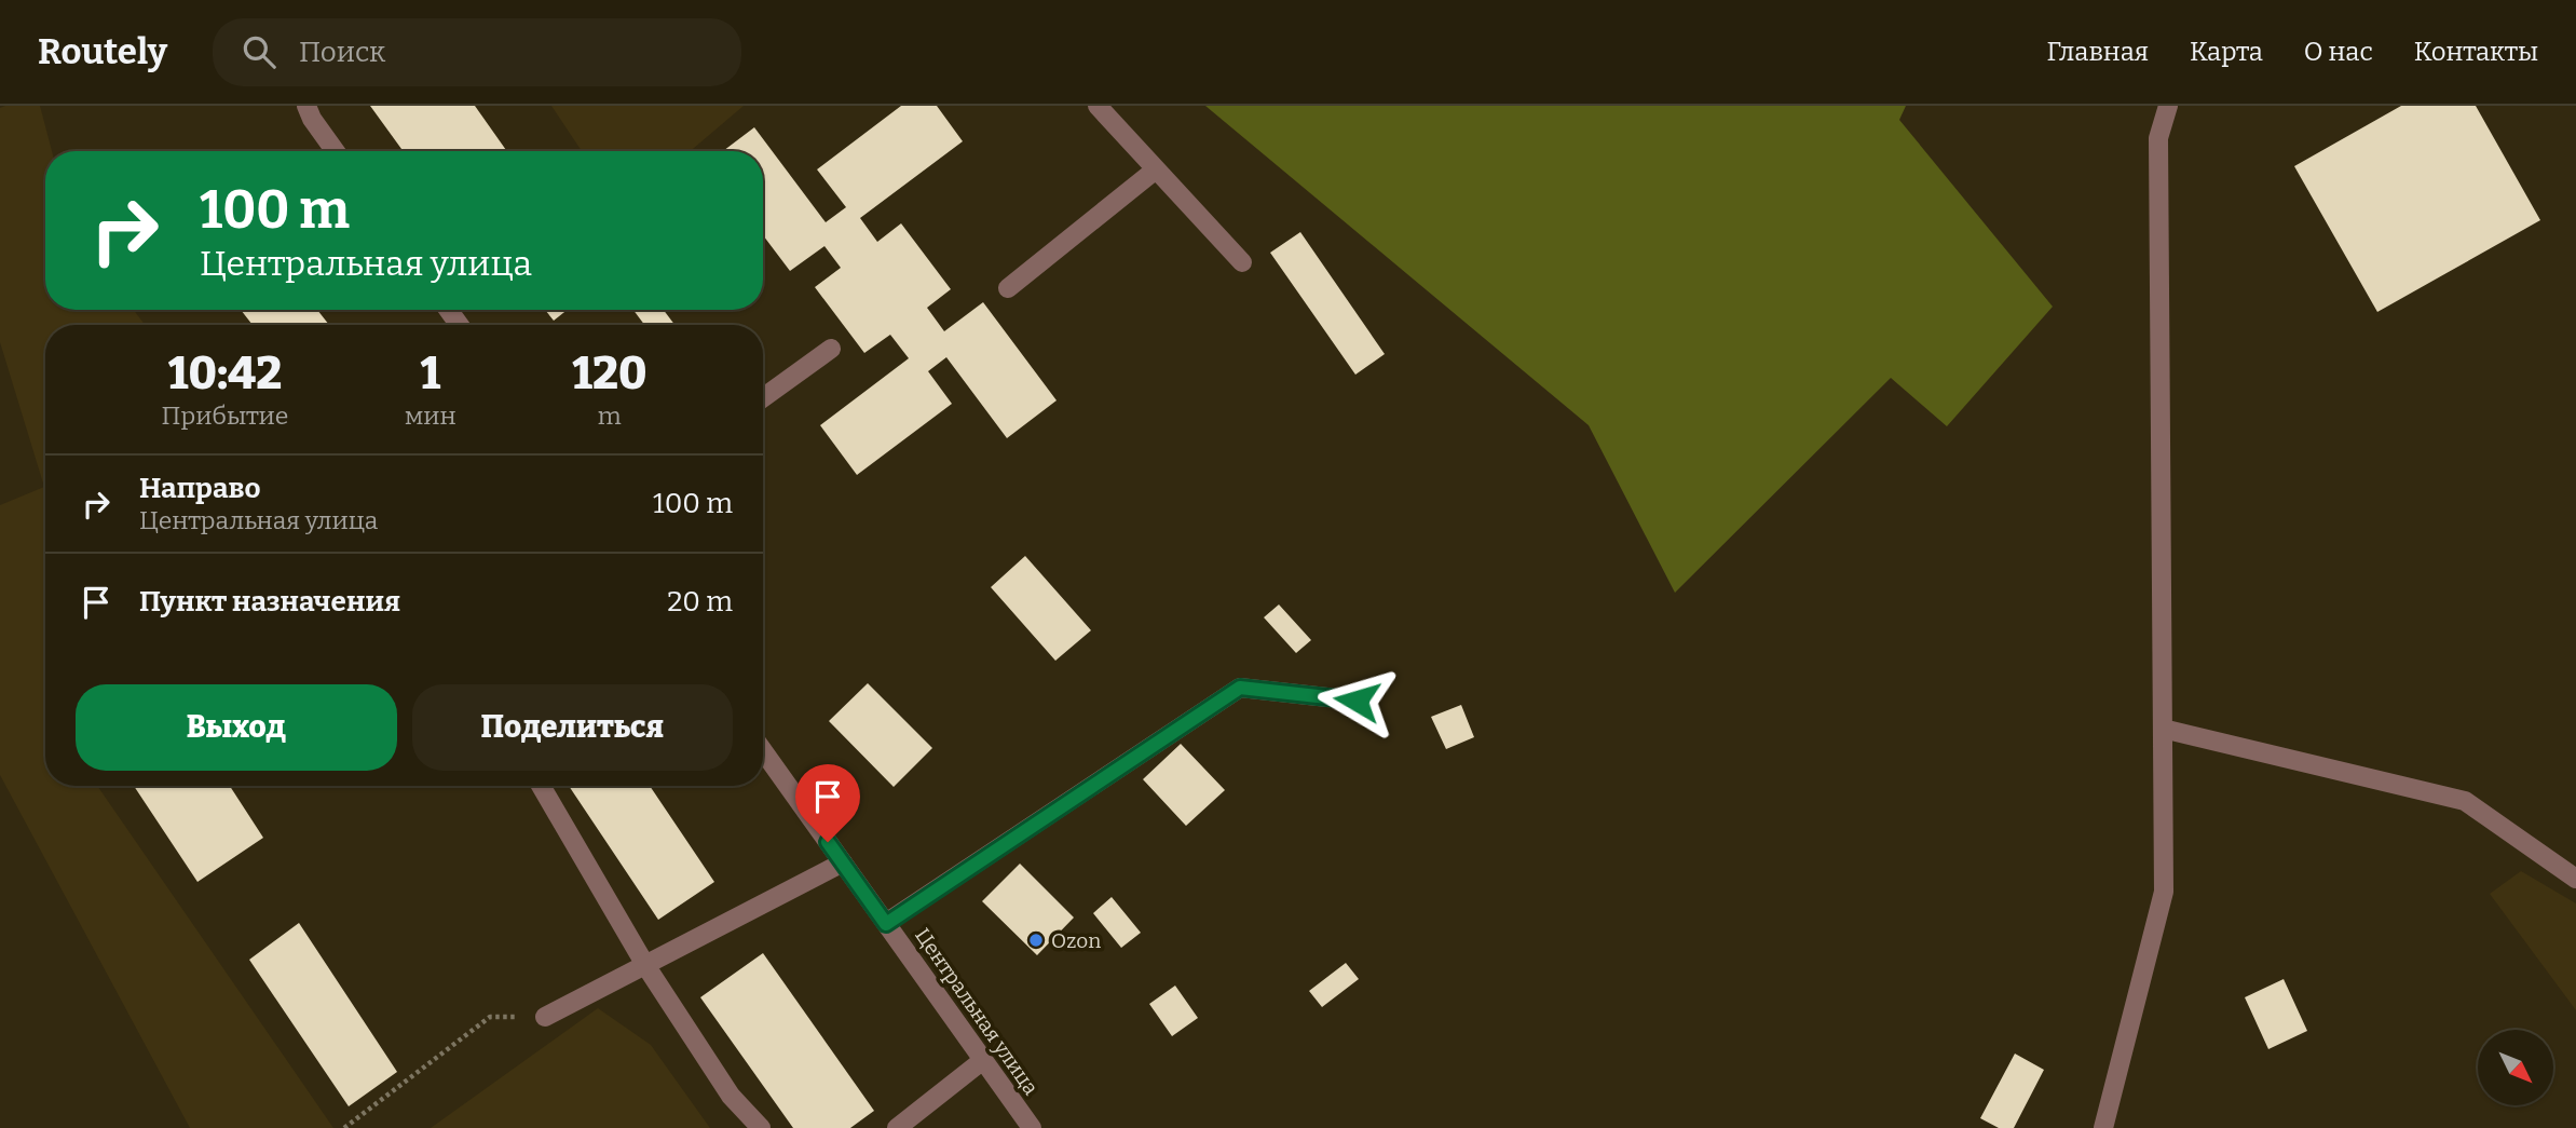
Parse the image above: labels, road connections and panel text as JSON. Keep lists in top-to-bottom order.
{
  "streets": {
    "street": ["Центральная улица"]
  },
  "places": ["Ozon"],
  "north": "bottom right",
  "page": {
    "header": "Routely",
    "search": "Поиск",
    "nav": [
      "Главная",
      "Карта",
      "О нас",
      "Контакты"
    ],
    "turn": ["100 m", "Центральная улица"],
    "eta": [
      "10:42",
      "Прибытие",
      "1",
      "мин",
      "120",
      "m"
    ],
    "list": [
      {
        "name": "Направо",
        "note": "Центральная улица",
        "value": "100 m"
      },
      {
        "name": "Пункт назначения",
        "value": "20 m"
      }
    ],
    "buttons": ["Выход", "Поделиться"]
  }
}
